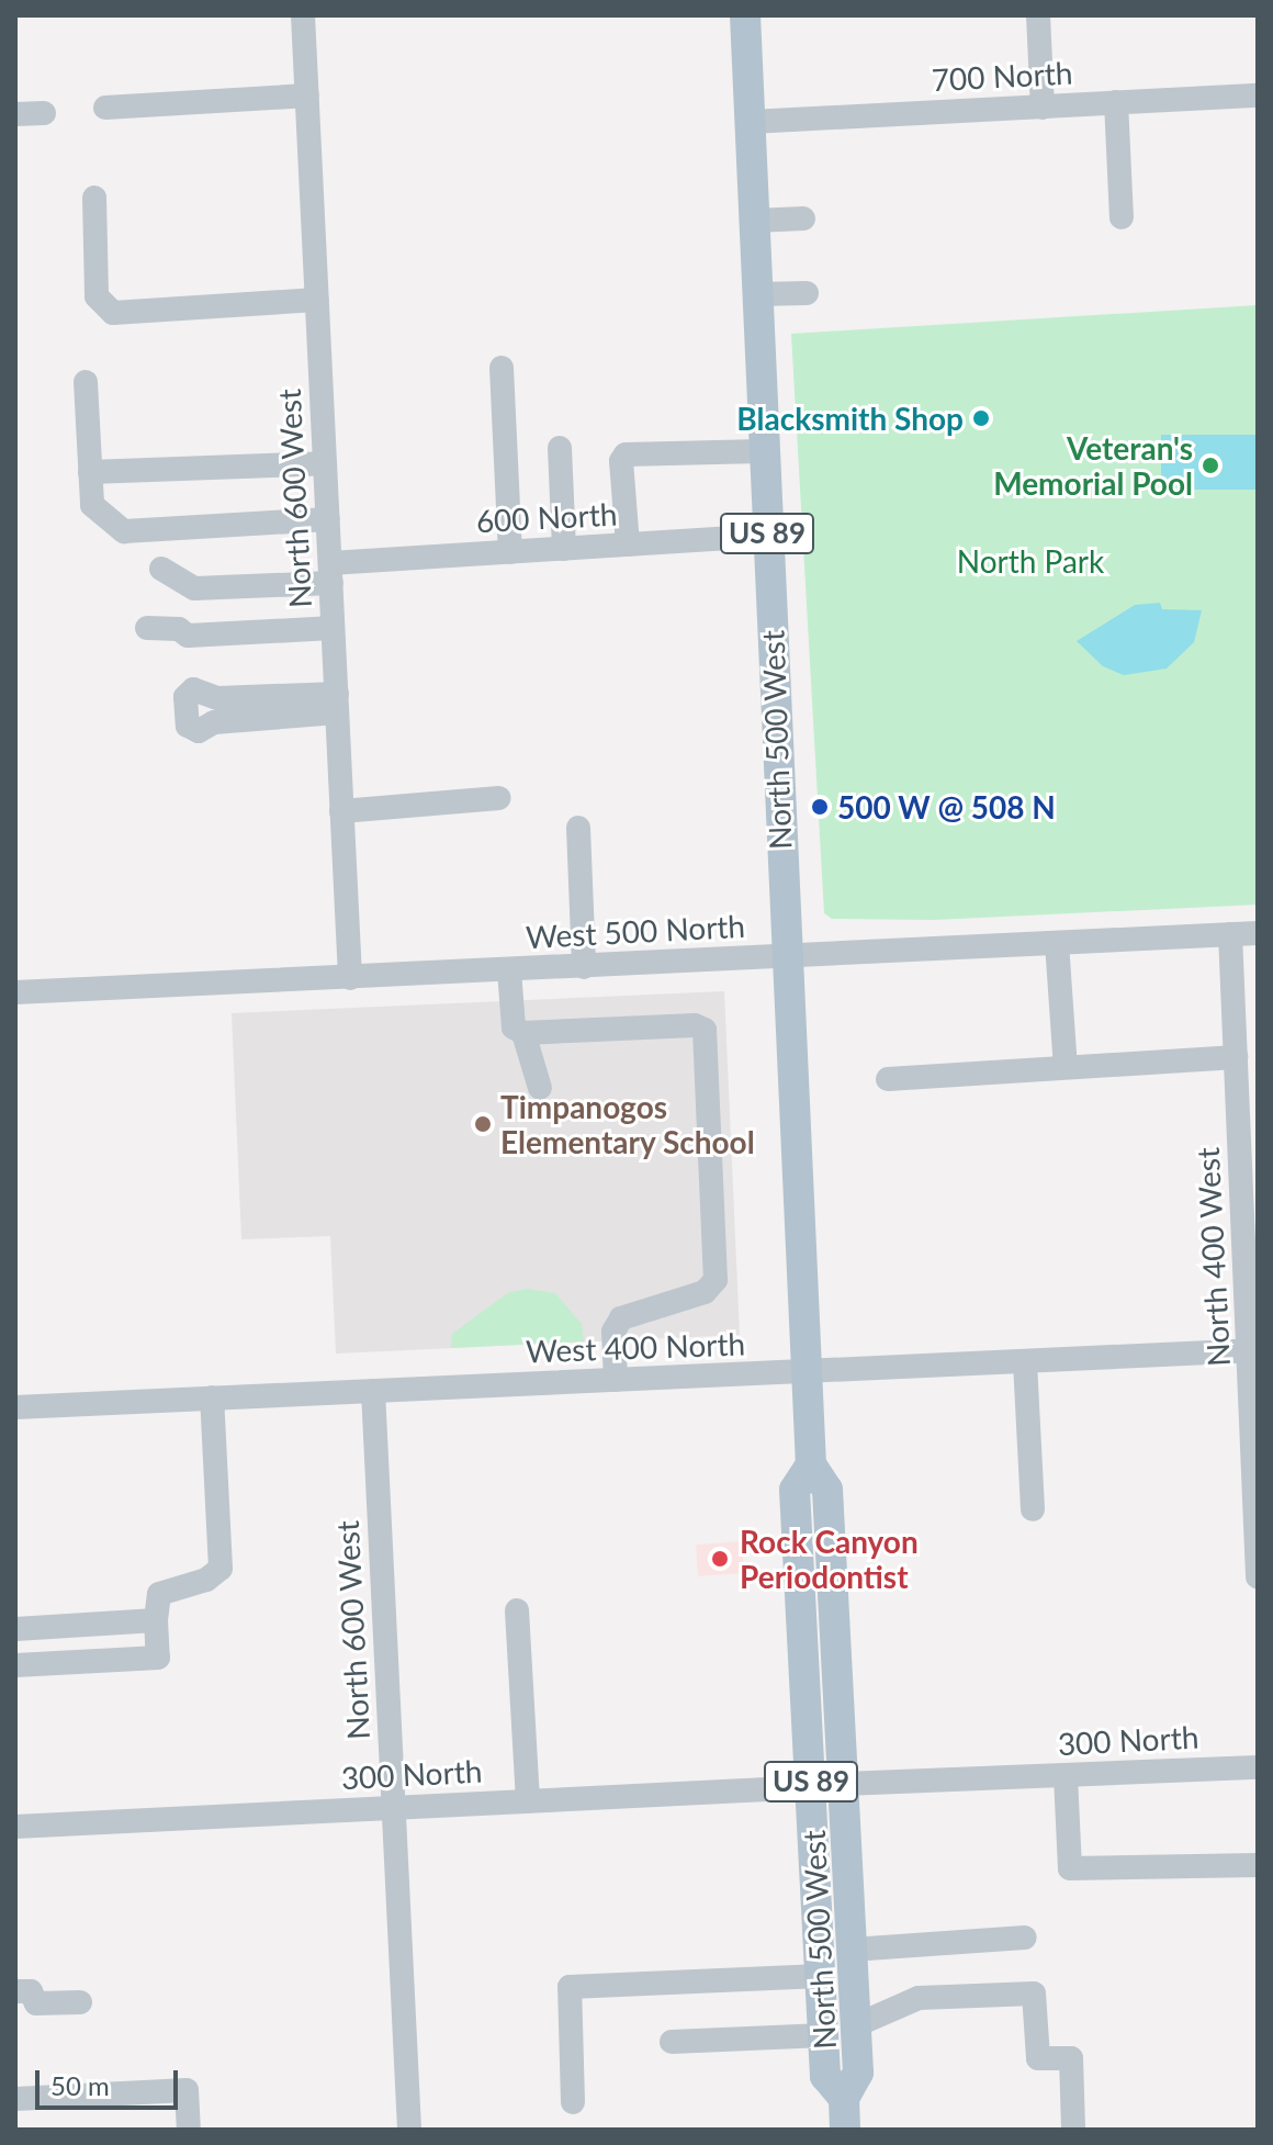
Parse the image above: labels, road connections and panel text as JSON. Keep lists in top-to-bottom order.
{
  "streets": {
    "main road": ["US 89", "North 500 West"],
    "street": [
      "700 North",
      "North 600 West",
      "600 North",
      "West 500 North",
      "North 400 West",
      "West 400 North",
      "300 North"
    ]
  },
  "crossings": [
    ["700 North", "North 500 West"],
    ["North 600 West", "600 North"],
    ["North 600 West", "West 500 North"],
    ["North 600 West", "West 400 North"],
    ["North 600 West", "300 North"],
    ["600 North", "North 500 West"],
    ["North 500 West", "West 500 North"],
    ["North 500 West", "West 400 North"],
    ["North 500 West", "300 North"],
    ["West 500 North", "North 400 West"],
    ["North 400 West", "West 400 North"]
  ],
  "parks": ["North Park"],
  "places": [
    "Blacksmith Shop",
    "Veteran's Memorial Pool",
    "500 W @ 508 N",
    "Timpanogos Elementary School",
    "Rock Canyon Periodontist"
  ],
  "scale_bar": "50 m"
}
